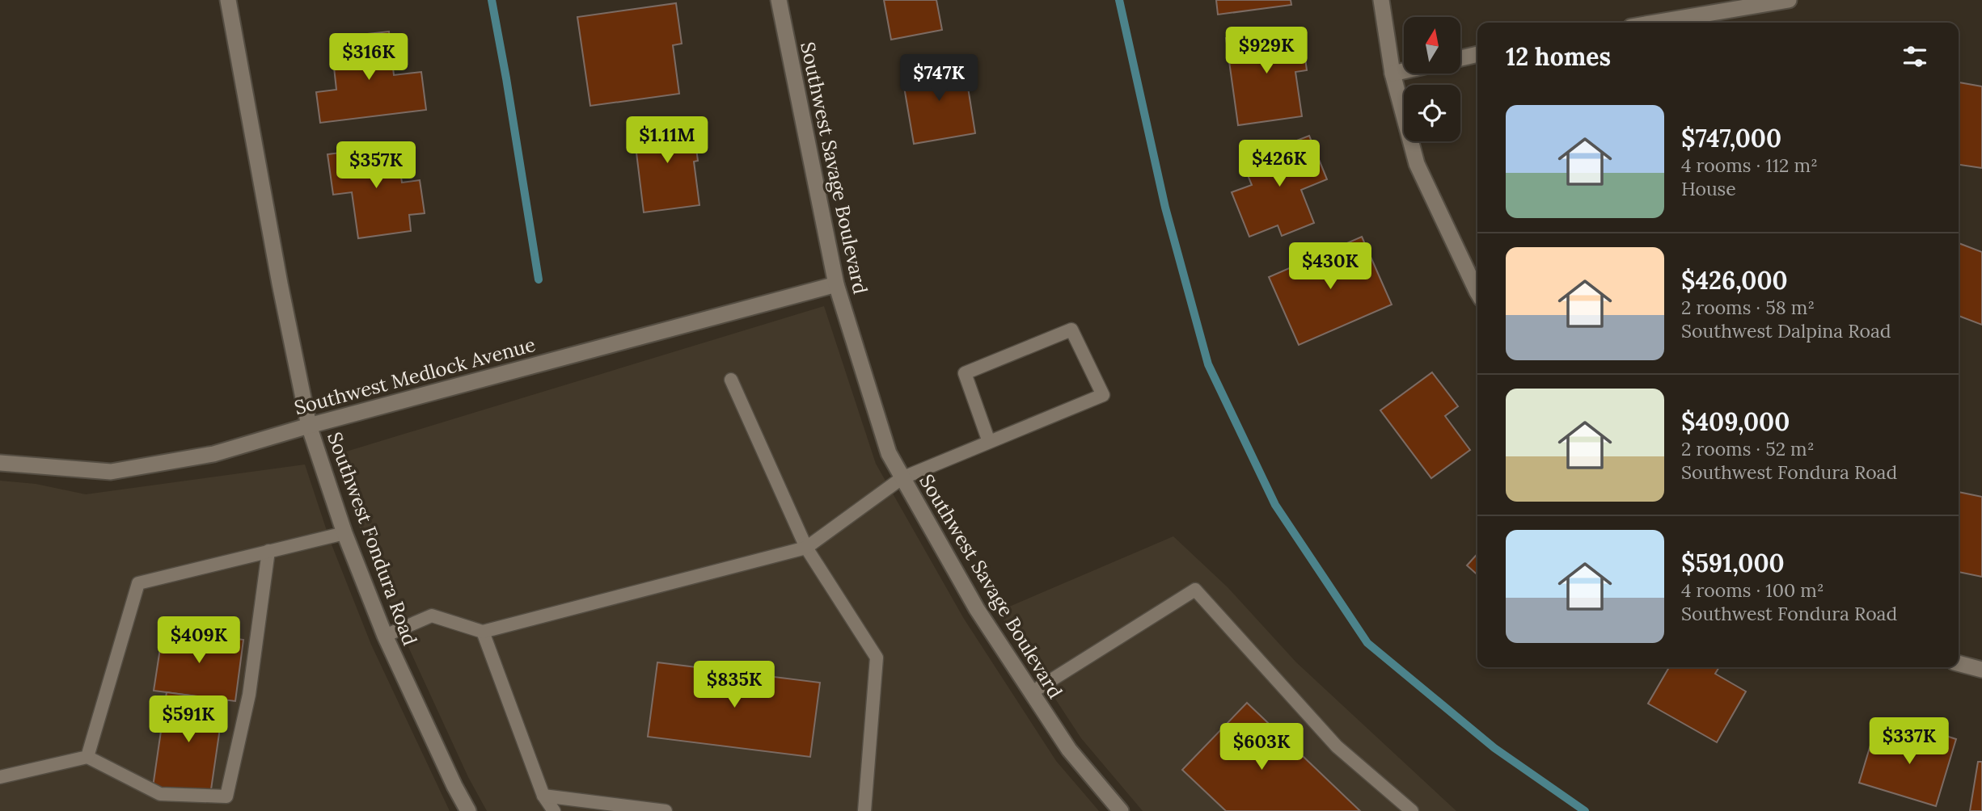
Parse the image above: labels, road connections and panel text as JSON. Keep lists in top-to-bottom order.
{
  "streets": {
    "street": ["Southwest Savage Boulevard", "Southwest Medlock Avenue", "Southwest Fondura Road"]
  },
  "crossings": [
    ["Southwest Savage Boulevard", "Southwest Medlock Avenue"],
    ["Southwest Medlock Avenue", "Southwest Fondura Road"]
  ],
  "north": "top",
  "page": {
    "heading": "12 homes",
    "price": [
      "$929K",
      "$316K",
      "$747K",
      "$1.11M",
      "$426K",
      "$357K",
      "$430K",
      "$409K",
      "$835K",
      "$591K",
      "$337K",
      "$603K"
    ],
    "list": [
      {
        "name": "$747,000",
        "note": "4 rooms · 112 m² · House"
      },
      {
        "name": "$426,000",
        "note": "2 rooms · 58 m² · Southwest Dalpina Road"
      },
      {
        "name": "$409,000",
        "note": "2 rooms · 52 m² · Southwest Fondura Road"
      },
      {
        "name": "$591,000",
        "note": "4 rooms · 100 m² · Southwest Fondura Road"
      }
    ]
  }
}
